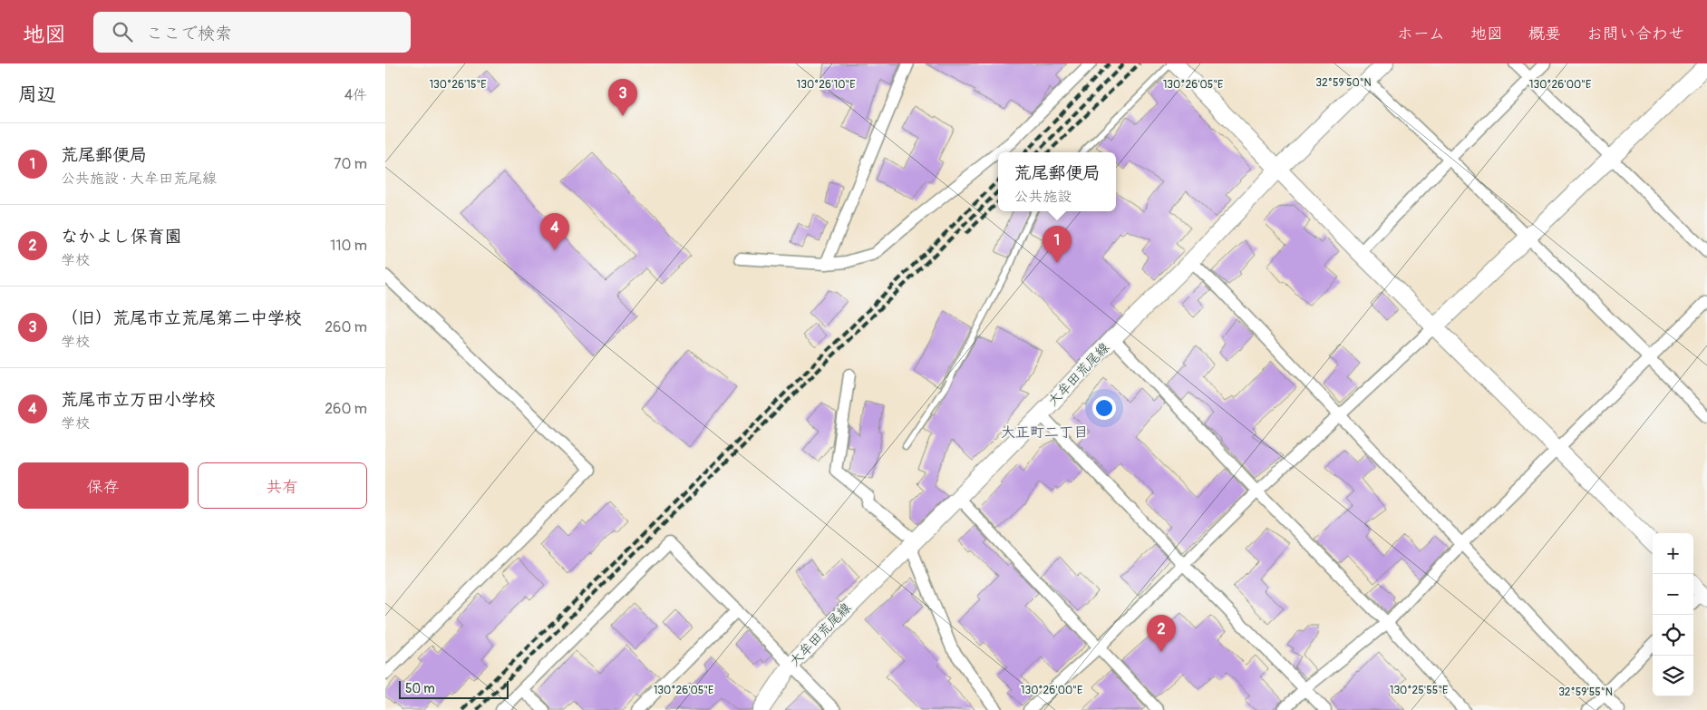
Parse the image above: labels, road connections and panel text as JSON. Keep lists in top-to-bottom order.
{
  "streets": {
    "street": ["大牟田荒尾線"]
  },
  "districts": ["大正町二丁目"],
  "scale_bar": "50 m",
  "page": {
    "header": "地図",
    "search": "ここで検索",
    "nav": [
      "ホーム",
      "地図",
      "概要",
      "お問い合わせ"
    ],
    "heading": ["周辺", "4件"],
    "pins": [
      "3",
      "4",
      "1",
      "2"
    ],
    "list": [
      {
        "mark": "1",
        "name": "荒尾郵便局",
        "note": "公共施設 · 大牟田荒尾線",
        "value": "70 m"
      },
      {
        "mark": "2",
        "name": "なかよし保育園",
        "note": "学校",
        "value": "110 m"
      },
      {
        "mark": "3",
        "name": "（旧）荒尾市立荒尾第二中学校",
        "note": "学校",
        "value": "260 m"
      },
      {
        "mark": "4",
        "name": "荒尾市立万田小学校",
        "note": "学校",
        "value": "260 m"
      }
    ],
    "popup": ["荒尾郵便局", "公共施設"],
    "buttons": ["保存", "共有"],
    "map_buttons": ["+", "−"],
    "scale": "50 m"
  },
  "coordinates": [
    "32°59'50\"N",
    "130°26'15\"E",
    "130°26'10\"E",
    "130°26'05\"E",
    "130°26'00\"E",
    "130°25'55\"E",
    "32°59'55\"N"
  ]
}
